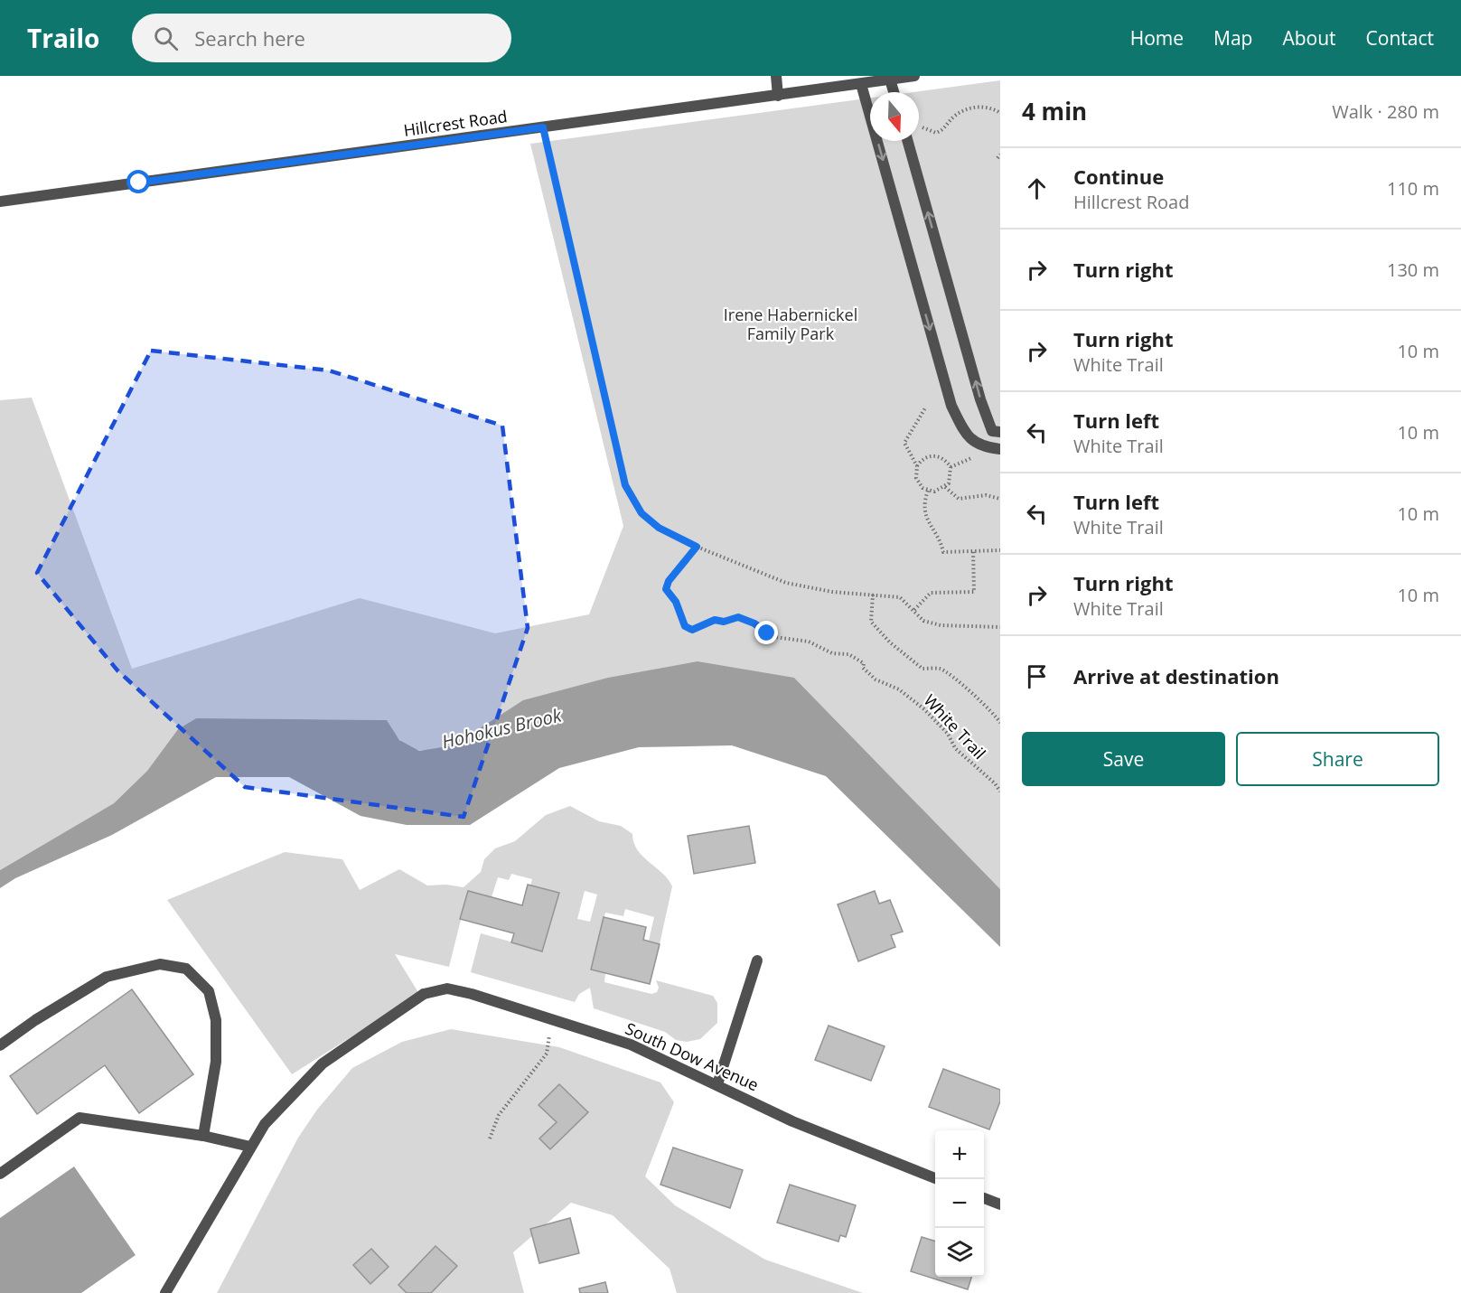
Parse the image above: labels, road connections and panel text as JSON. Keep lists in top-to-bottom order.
{
  "streets": {
    "street": ["Hillcrest Road", "South Dow Avenue"],
    "path": ["White Trail"]
  },
  "water": ["Hohokus Brook"],
  "parks": ["Irene Habernickel Family Park"],
  "north": "bottom",
  "page": {
    "header": "Trailo",
    "search": "Search here",
    "nav": [
      "Home",
      "Map",
      "About",
      "Contact"
    ],
    "heading": ["4 min", "Walk · 280 m"],
    "list": [
      ["Continue", "Hillcrest Road", "110 m"],
      ["Turn right", "130 m"],
      ["Turn right", "White Trail", "10 m"],
      ["Turn left", "White Trail", "10 m"],
      ["Turn left", "White Trail", "10 m"],
      ["Turn right", "White Trail", "10 m"],
      "Arrive at destination"
    ],
    "buttons": ["Save", "Share"],
    "map_buttons": ["+", "−"]
  }
}
